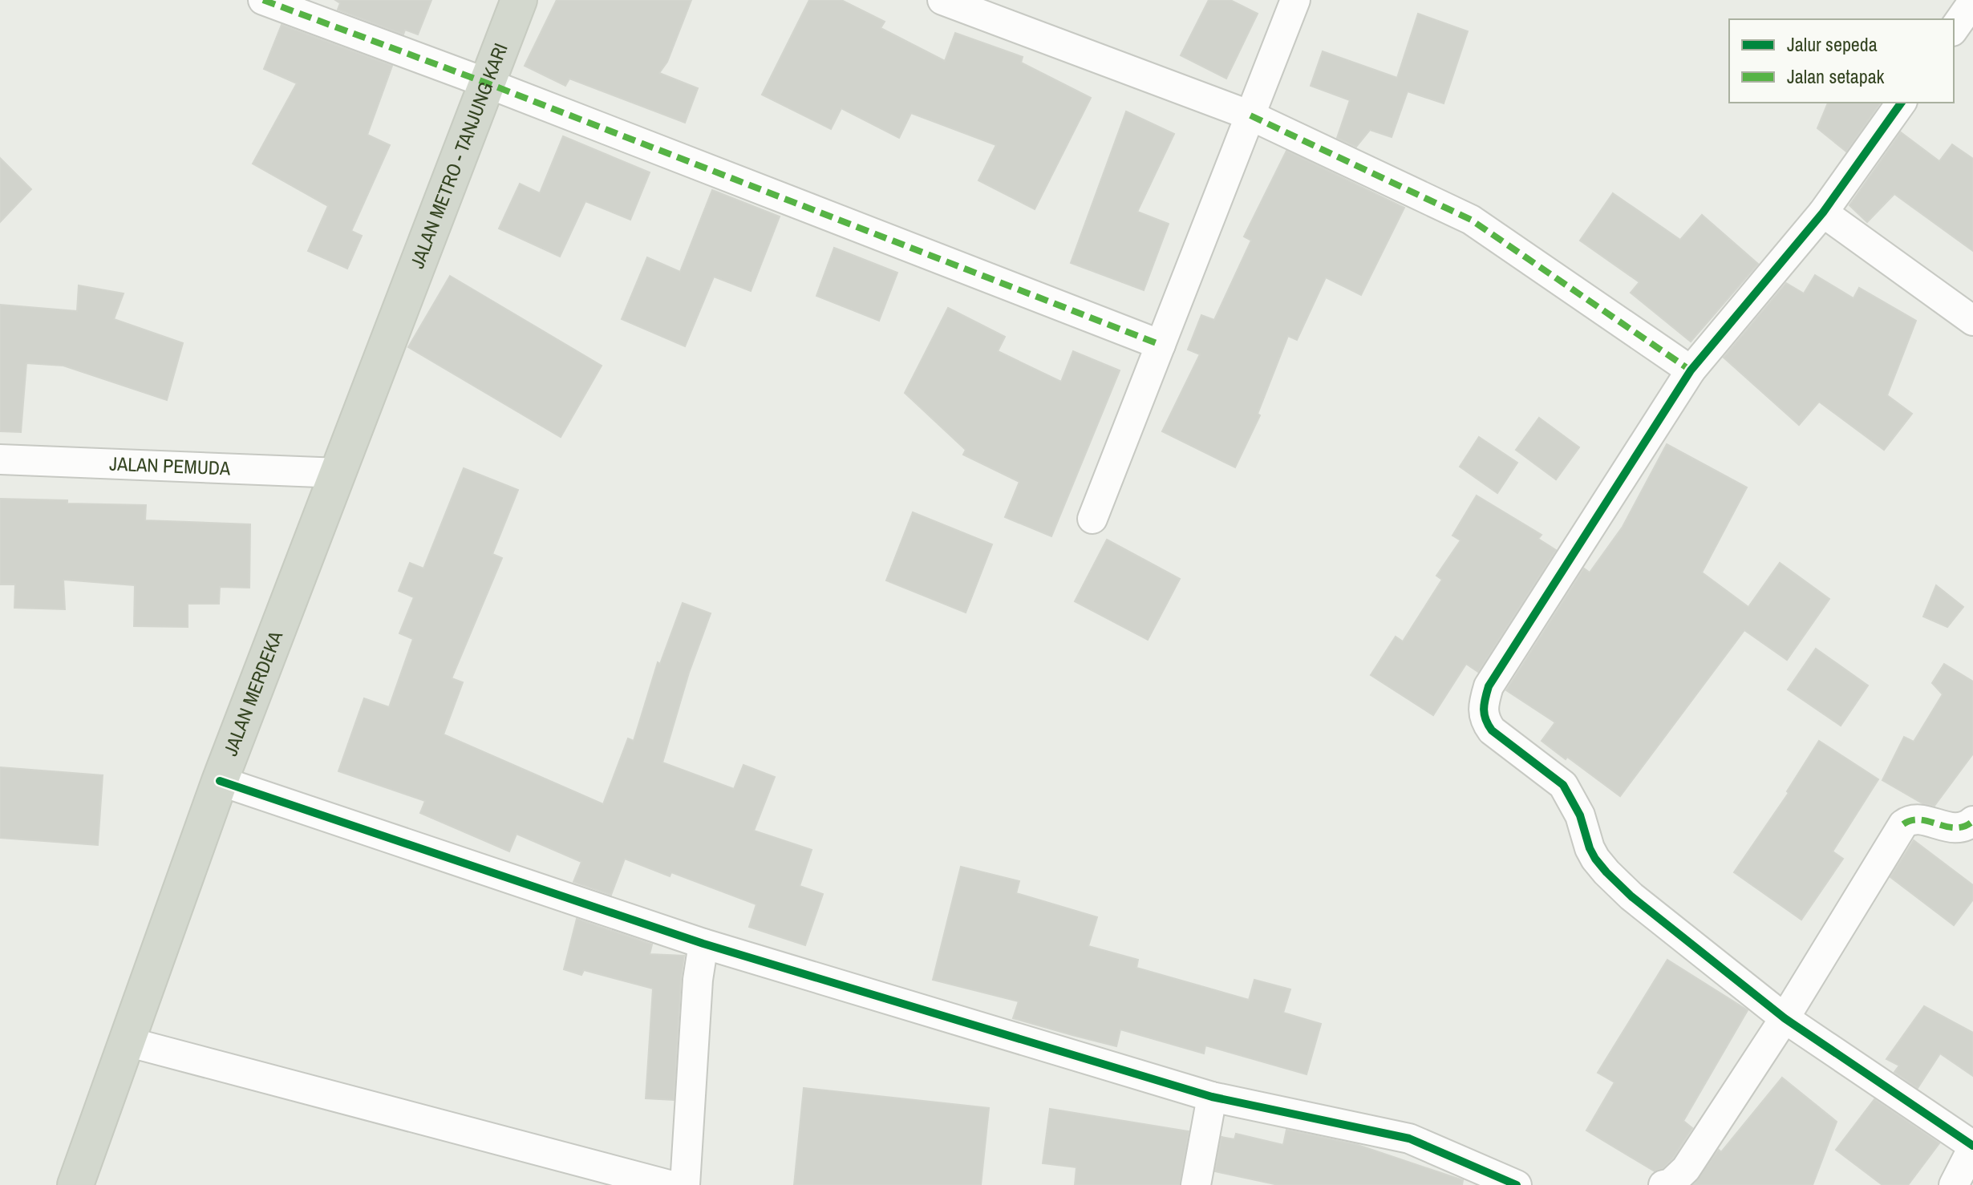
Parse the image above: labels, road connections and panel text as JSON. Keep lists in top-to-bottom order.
{
  "streets": {
    "main road": ["JALAN METRO - TANJUNG KARI", "JALAN MERDEKA"],
    "street": ["JALAN PEMUDA"]
  },
  "crossings": [
    ["JALAN METRO - TANJUNG KARI", "JALAN MERDEKA"],
    ["JALAN PEMUDA", "JALAN MERDEKA"]
  ],
  "legend": ["Jalur sepeda", "Jalan setapak"]
}
